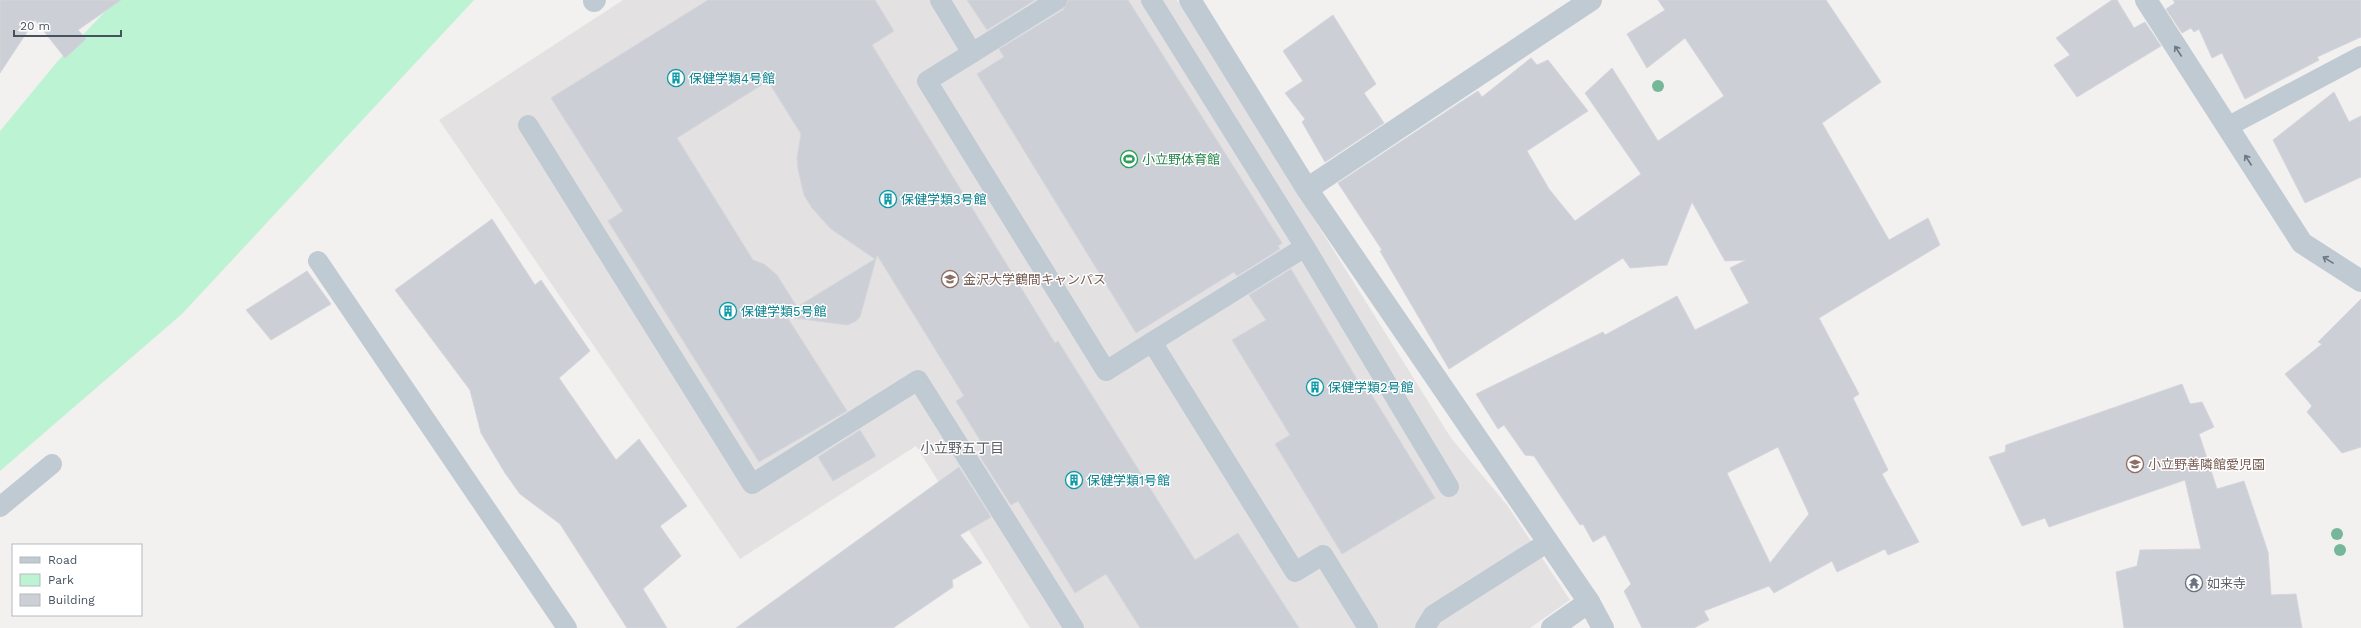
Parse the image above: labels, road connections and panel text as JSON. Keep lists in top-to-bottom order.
{
  "districts": ["小立野五丁目"],
  "places": {
    "building": [
      "保健学類4号館",
      "保健学類3号館",
      "保健学類5号館",
      "保健学類2号館",
      "保健学類1号館"
    ],
    "sports": ["小立野体育館"],
    "school or university": ["金沢大学鶴間キャンパス", "小立野善隣館愛児園"],
    "temple": ["如来寺"]
  },
  "legend": ["Road", "Park", "Building"],
  "scale_bar": "20 m"
}
